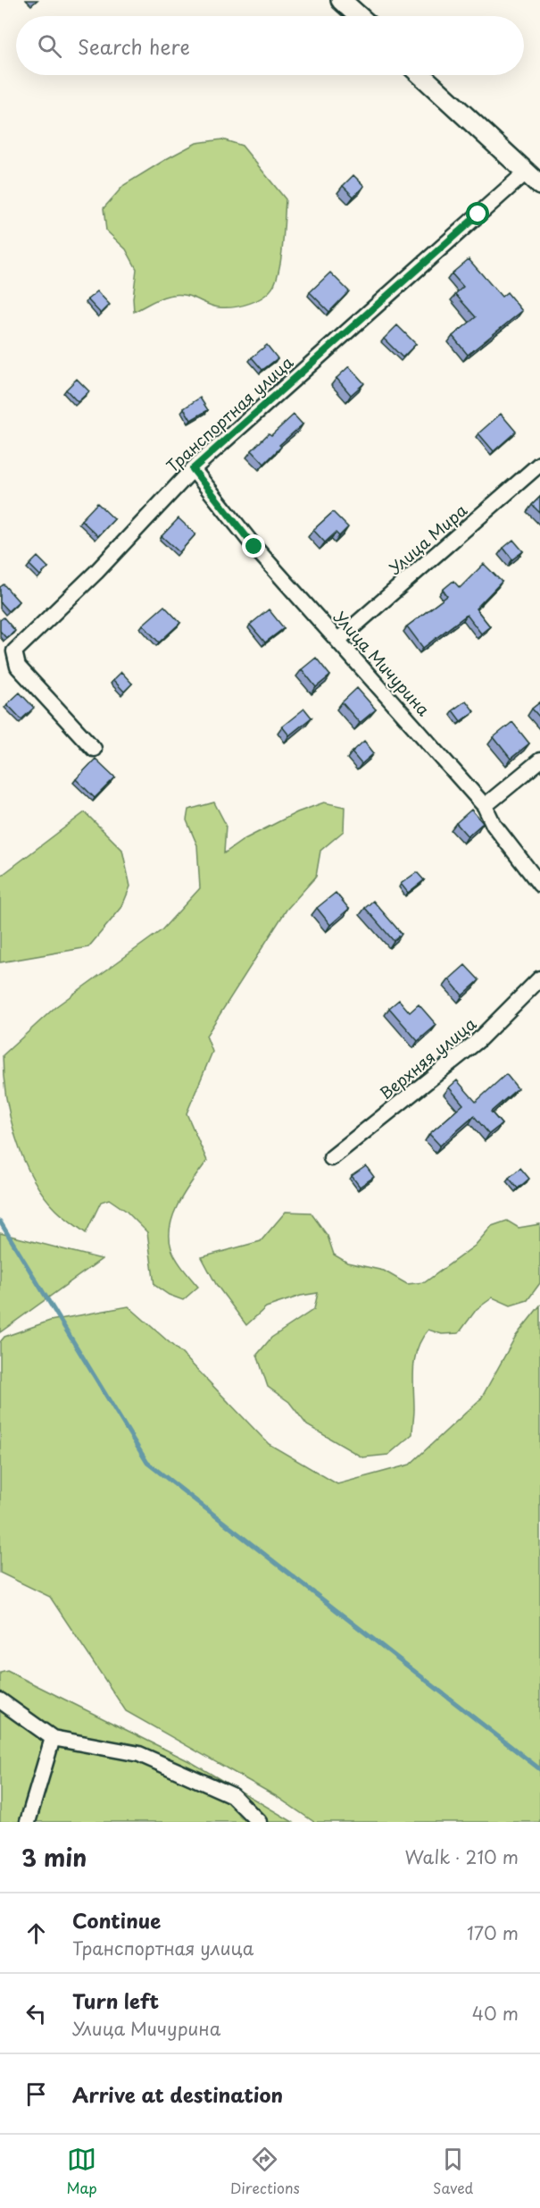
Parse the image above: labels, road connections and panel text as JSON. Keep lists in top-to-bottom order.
{
  "streets": {
    "street": [
      "Транспортная улица",
      "Улица Мира",
      "Улица Мичурина",
      "Верхняя улица"
    ]
  },
  "crossings": [
    ["Транспортная улица", "Улица Мичурина"],
    ["Улица Мира", "Улица Мичурина"]
  ],
  "page": {
    "search": "Search here",
    "heading": ["3 min", "Walk · 210 m"],
    "list": [
      ["Continue", "Транспортная улица", "170 m"],
      ["Turn left", "Улица Мичурина", "40 m"],
      "Arrive at destination"
    ],
    "nav": ["Map", "Directions", "Saved"]
  }
}
